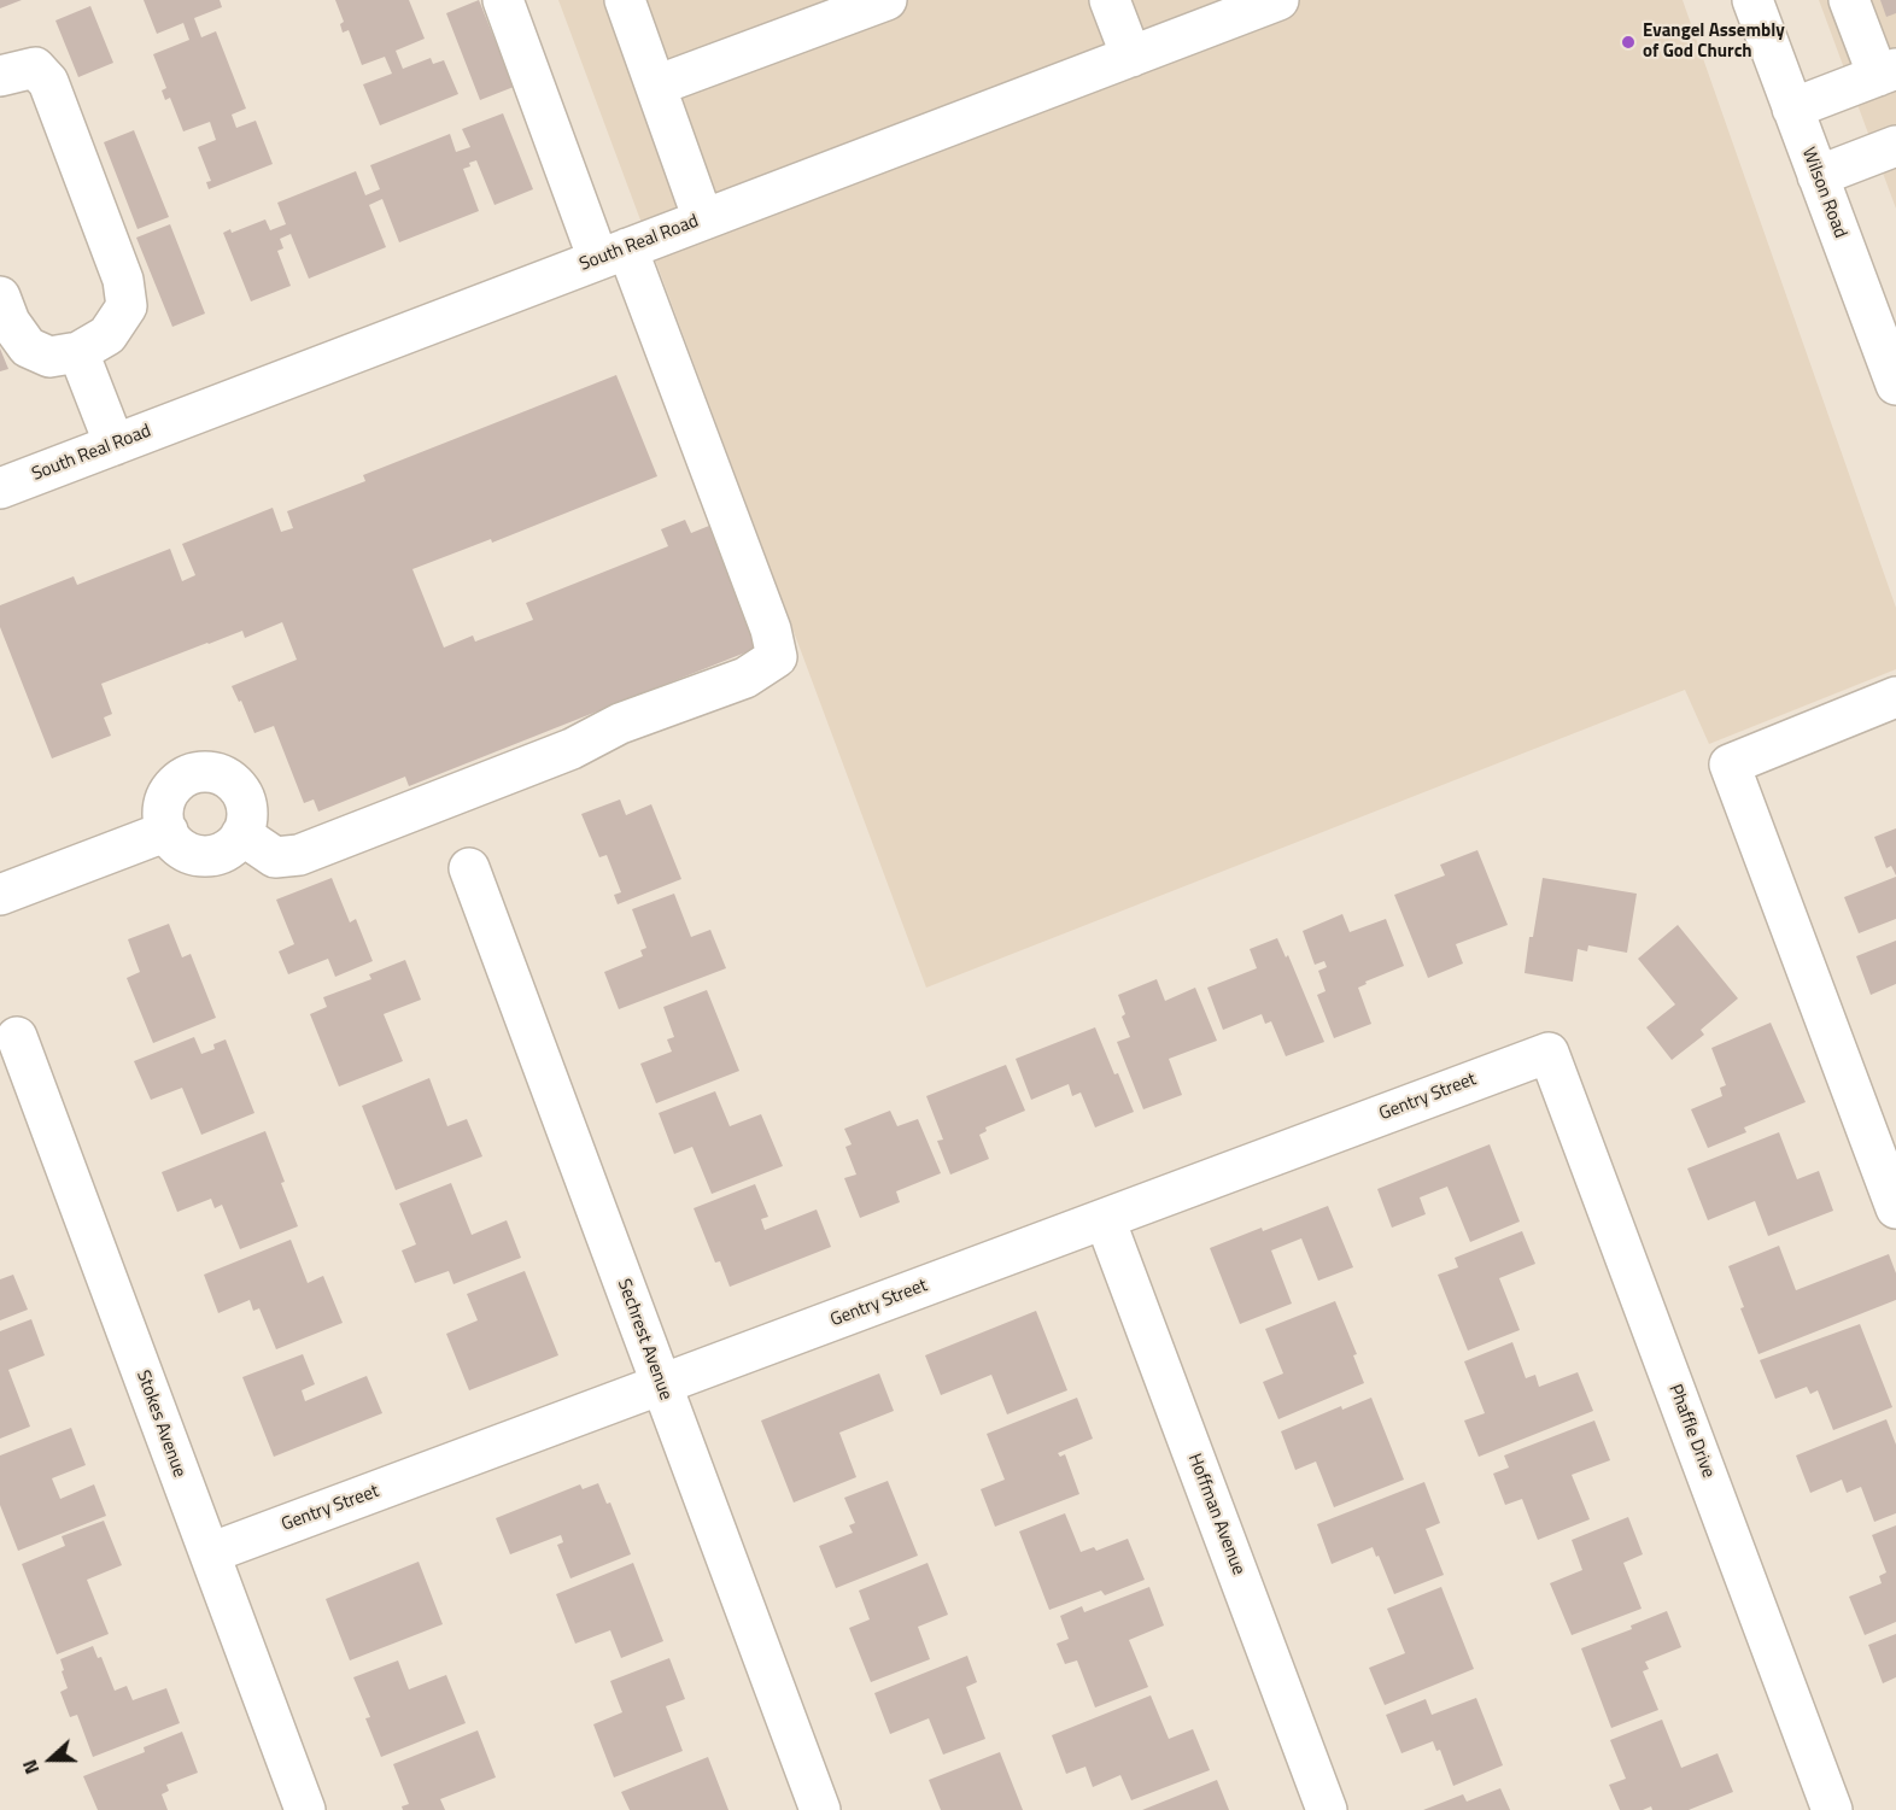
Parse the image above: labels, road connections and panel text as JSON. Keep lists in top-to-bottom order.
{
  "streets": {
    "street": [
      "Wilson Road",
      "South Real Road",
      "Gentry Street",
      "Sechrest Avenue",
      "Stokes Avenue",
      "Phaffle Drive",
      "Hoffman Avenue"
    ]
  },
  "crossings": [
    ["Gentry Street", "Sechrest Avenue"],
    ["Gentry Street", "Stokes Avenue"],
    ["Gentry Street", "Phaffle Drive"],
    ["Gentry Street", "Hoffman Avenue"]
  ],
  "places": ["Evangel Assembly of God Church"],
  "north": "left"
}
